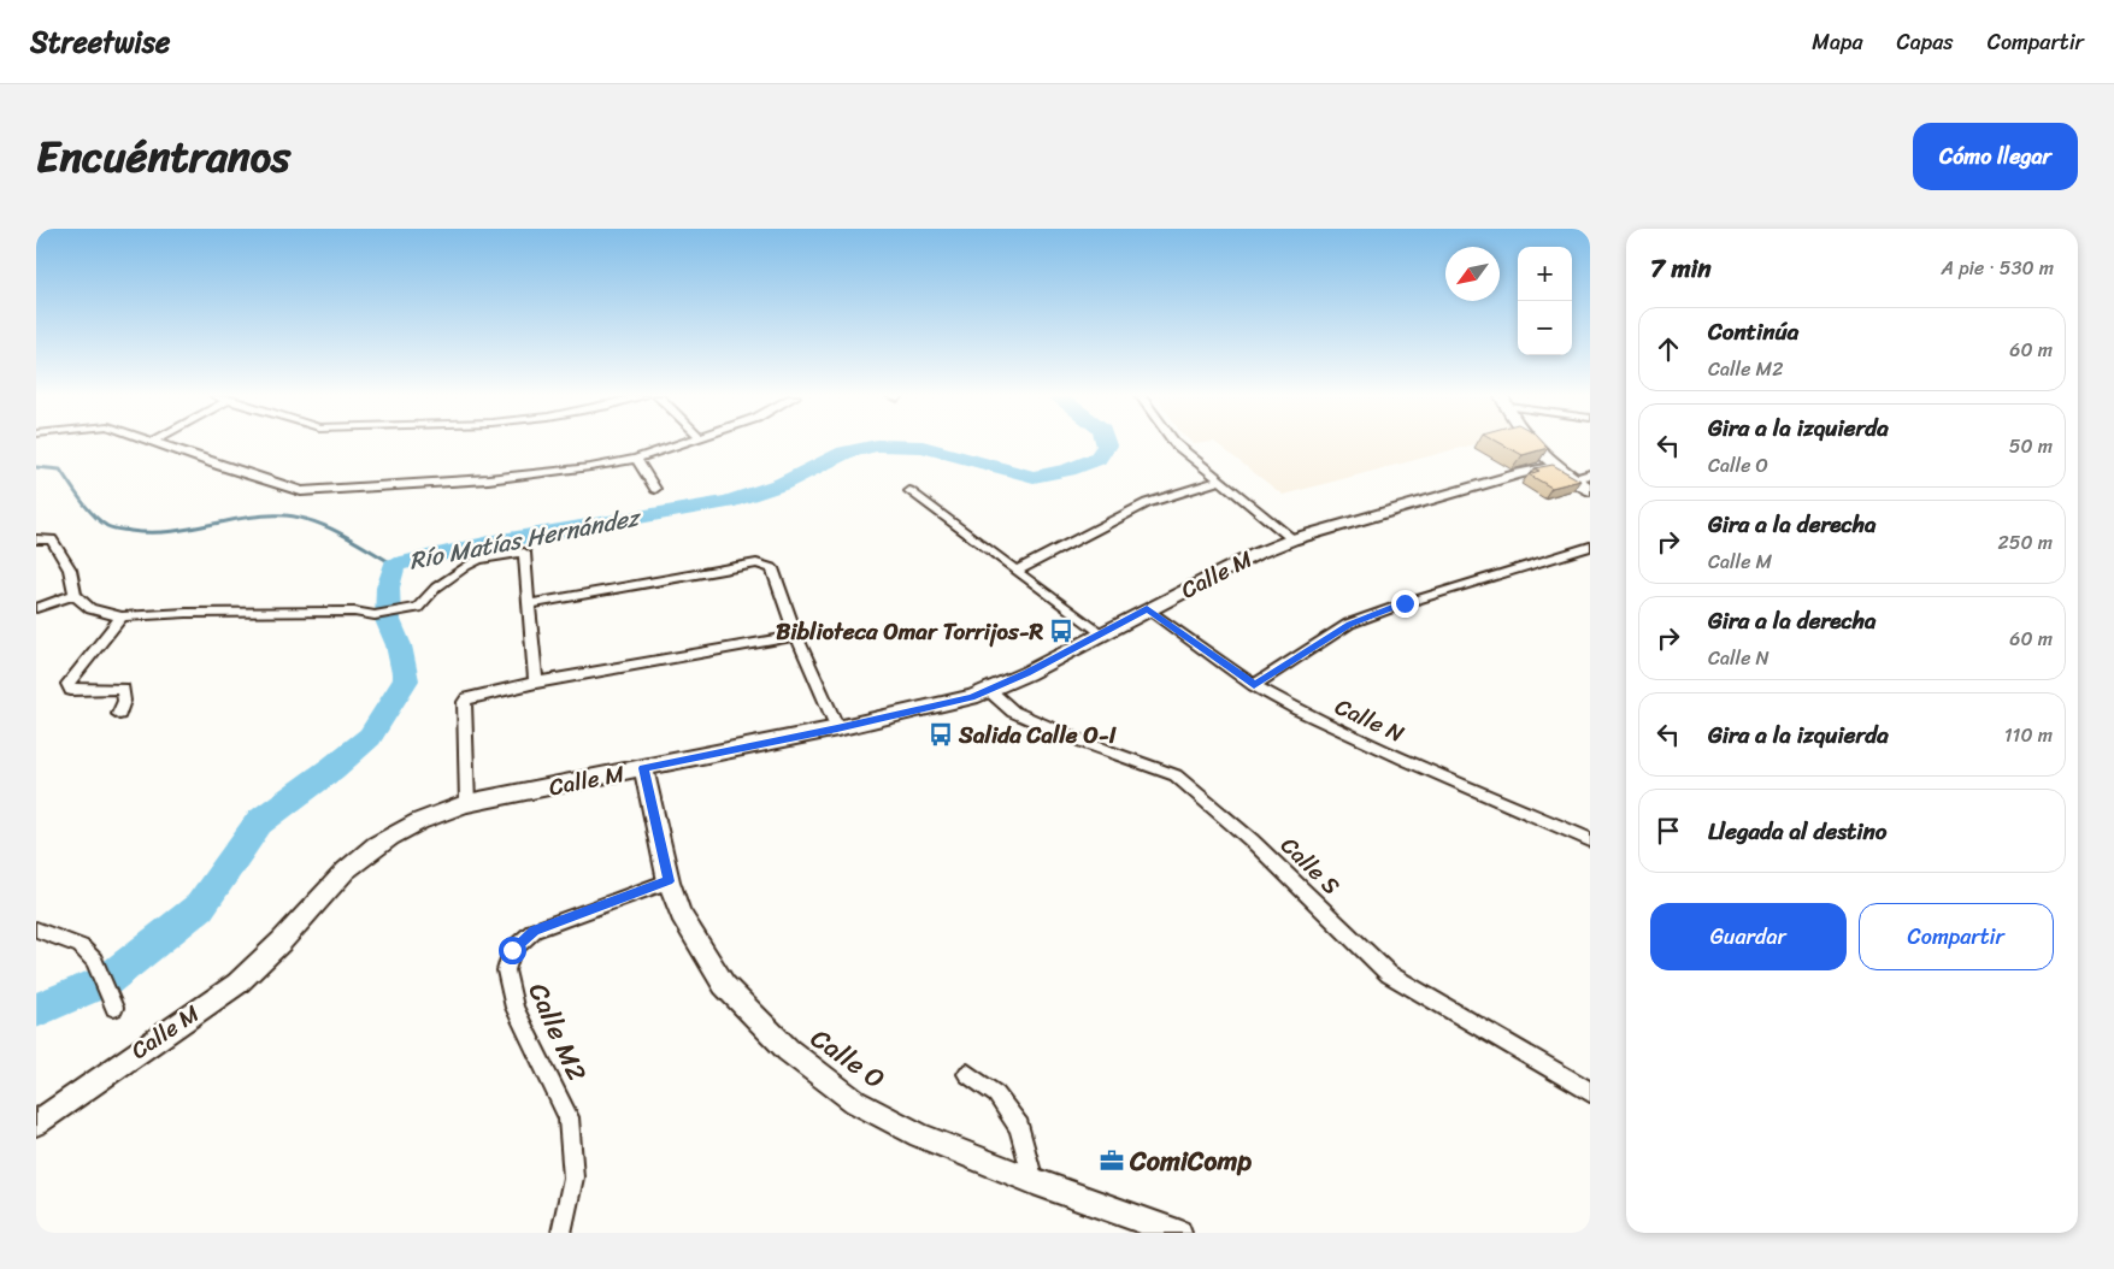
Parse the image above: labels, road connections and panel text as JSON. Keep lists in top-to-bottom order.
{
  "streets": {
    "street": [
      "Calle M",
      "Calle N",
      "Calle S",
      "Calle M2",
      "Calle O"
    ]
  },
  "crossings": [
    ["Calle M", "Calle N"],
    ["Calle M", "Calle S"],
    ["Calle M", "Calle O"],
    ["Calle M2", "Calle O"]
  ],
  "water": ["Río Matías Hernández"],
  "places": {
    "bus stop": ["Biblioteca Omar Torrijos-R", "Salida Calle O-I"],
    "office": ["ComiComp"]
  },
  "north": "bottom left",
  "page": {
    "header": "Streetwise",
    "nav": ["Mapa", "Capas", "Compartir"],
    "title": "Encuéntranos",
    "buttons": [
      "Cómo llegar",
      ["Guardar", "Compartir"]
    ],
    "heading": ["7 min", "A pie · 530 m"],
    "map_buttons": ["+", "−"],
    "list": [
      ["Continúa", "Calle M2", "60 m"],
      ["Gira a la izquierda", "Calle O", "50 m"],
      ["Gira a la derecha", "Calle M", "250 m"],
      ["Gira a la derecha", "Calle N", "60 m"],
      ["Gira a la izquierda", "110 m"],
      "Llegada al destino"
    ]
  }
}
